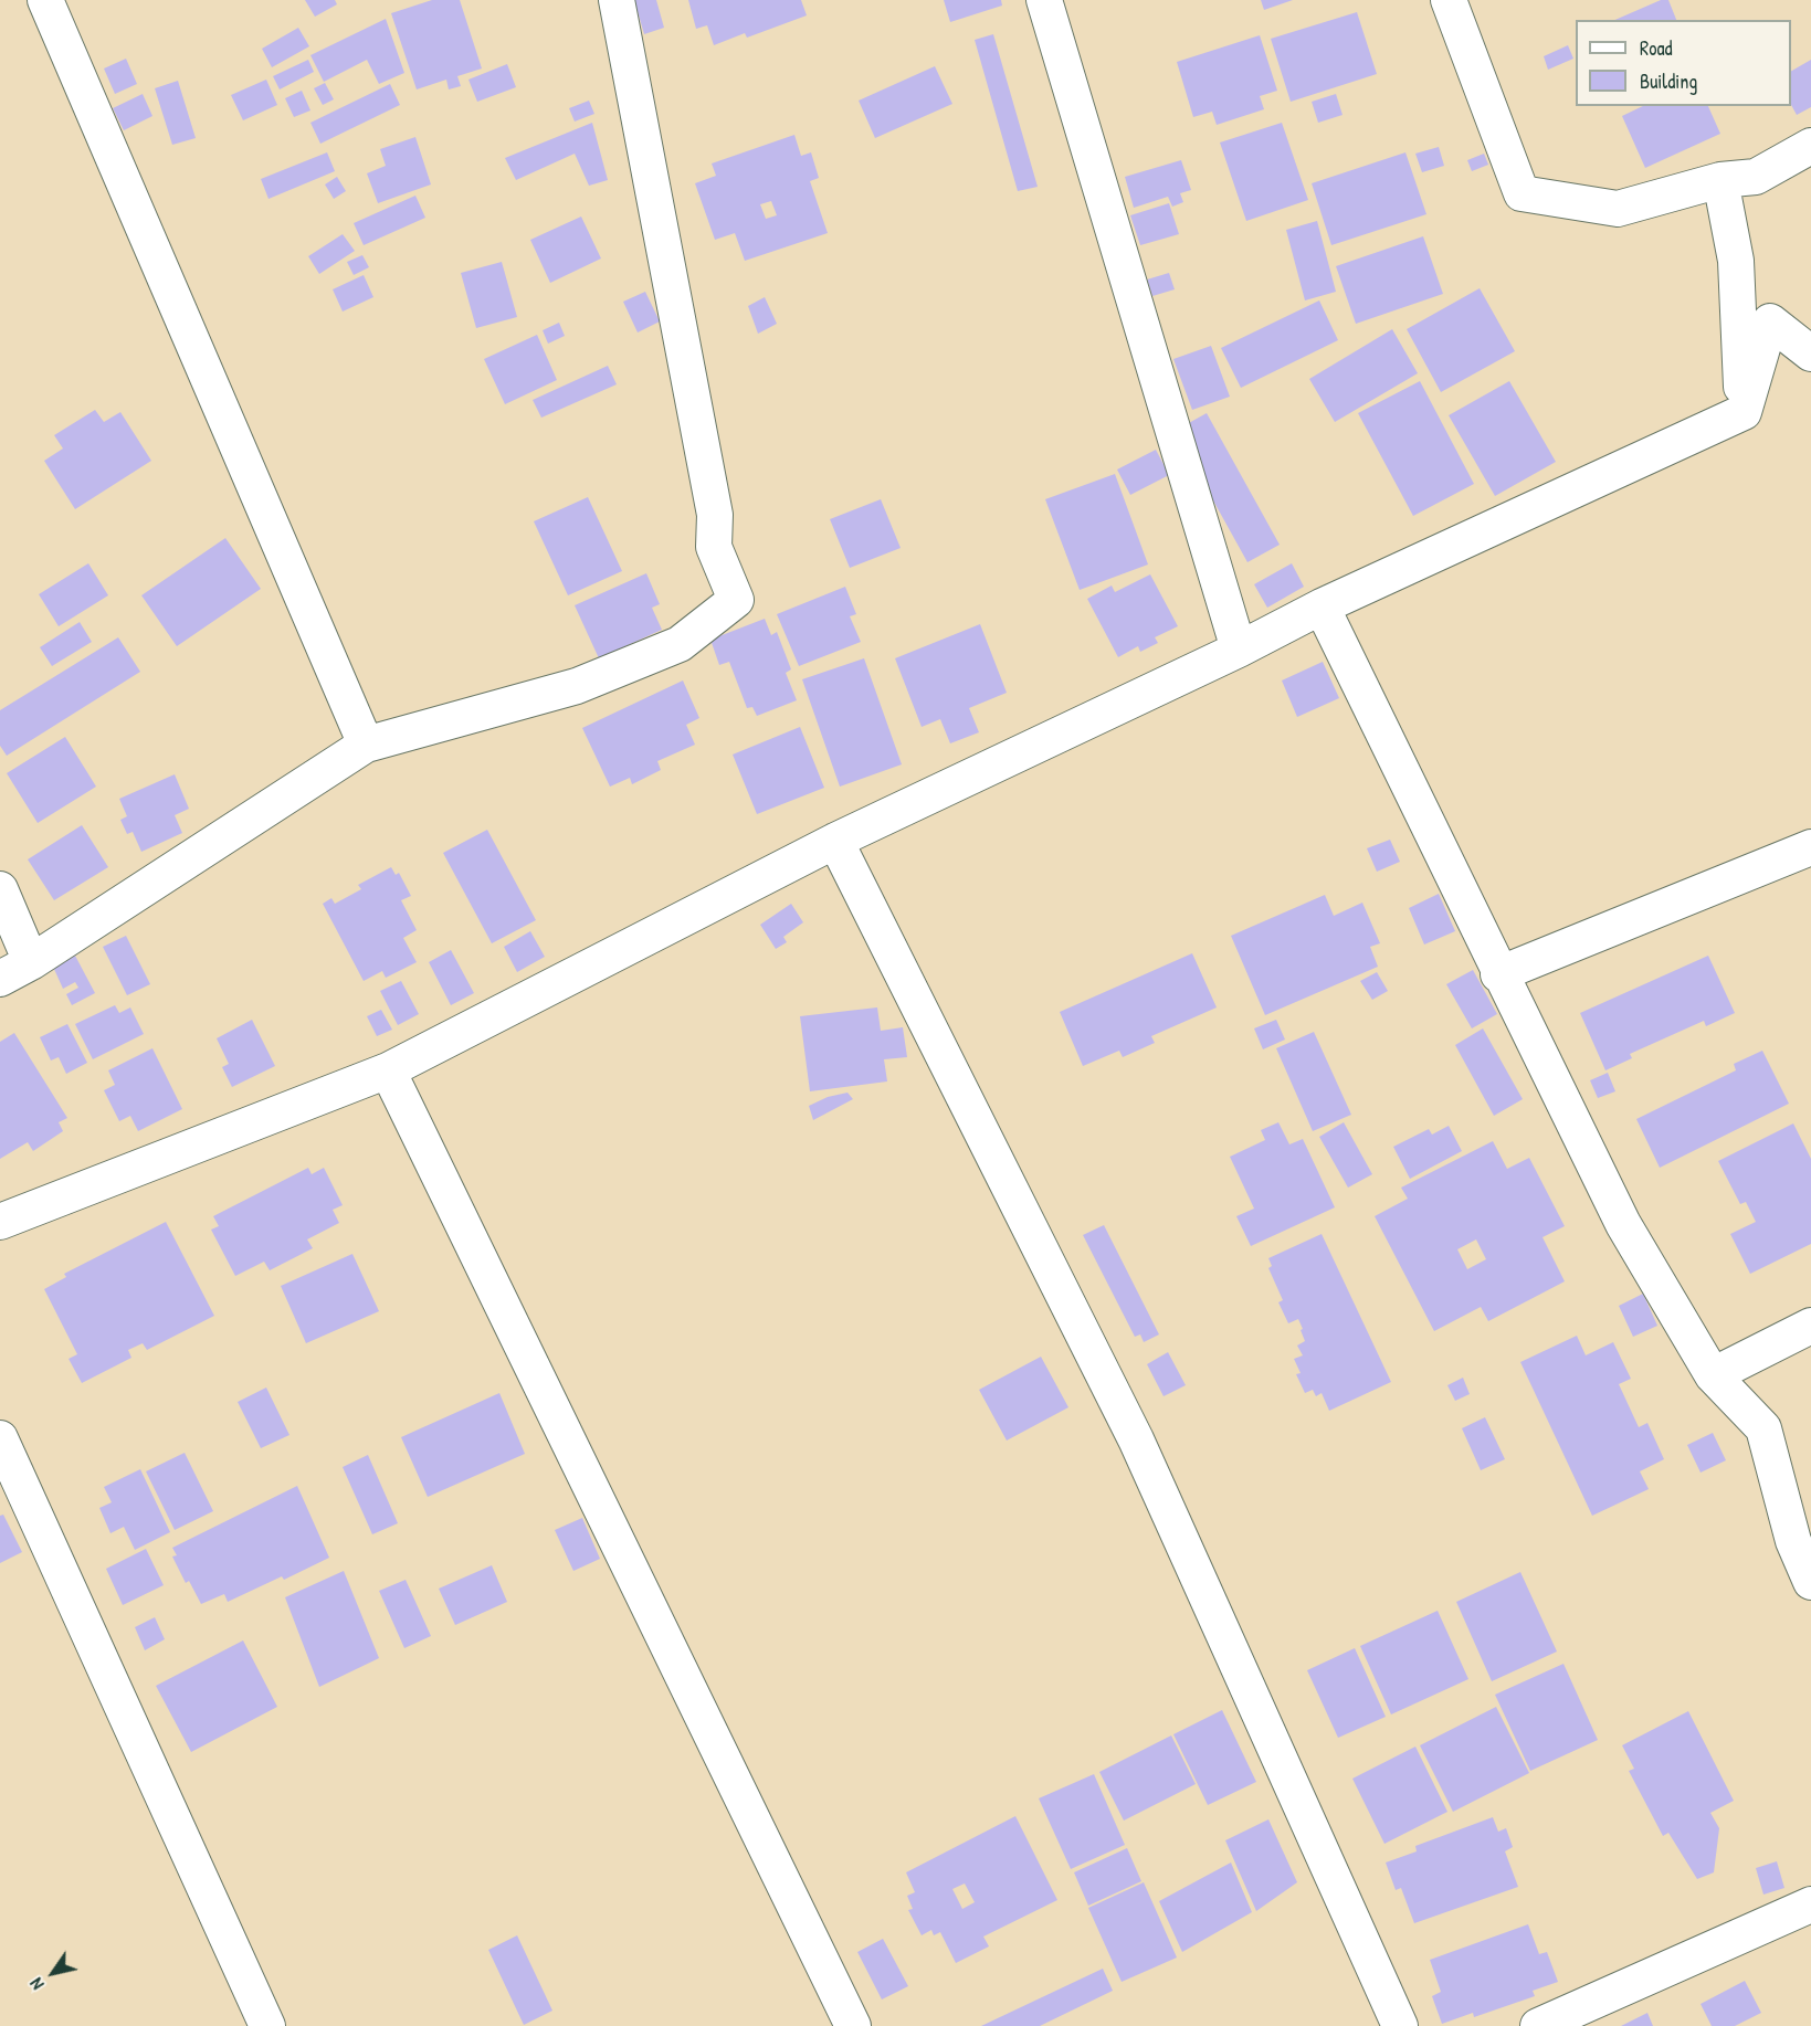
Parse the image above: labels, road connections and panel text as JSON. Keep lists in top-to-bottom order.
{
  "legend": ["Road", "Building"],
  "north": "bottom left"
}
